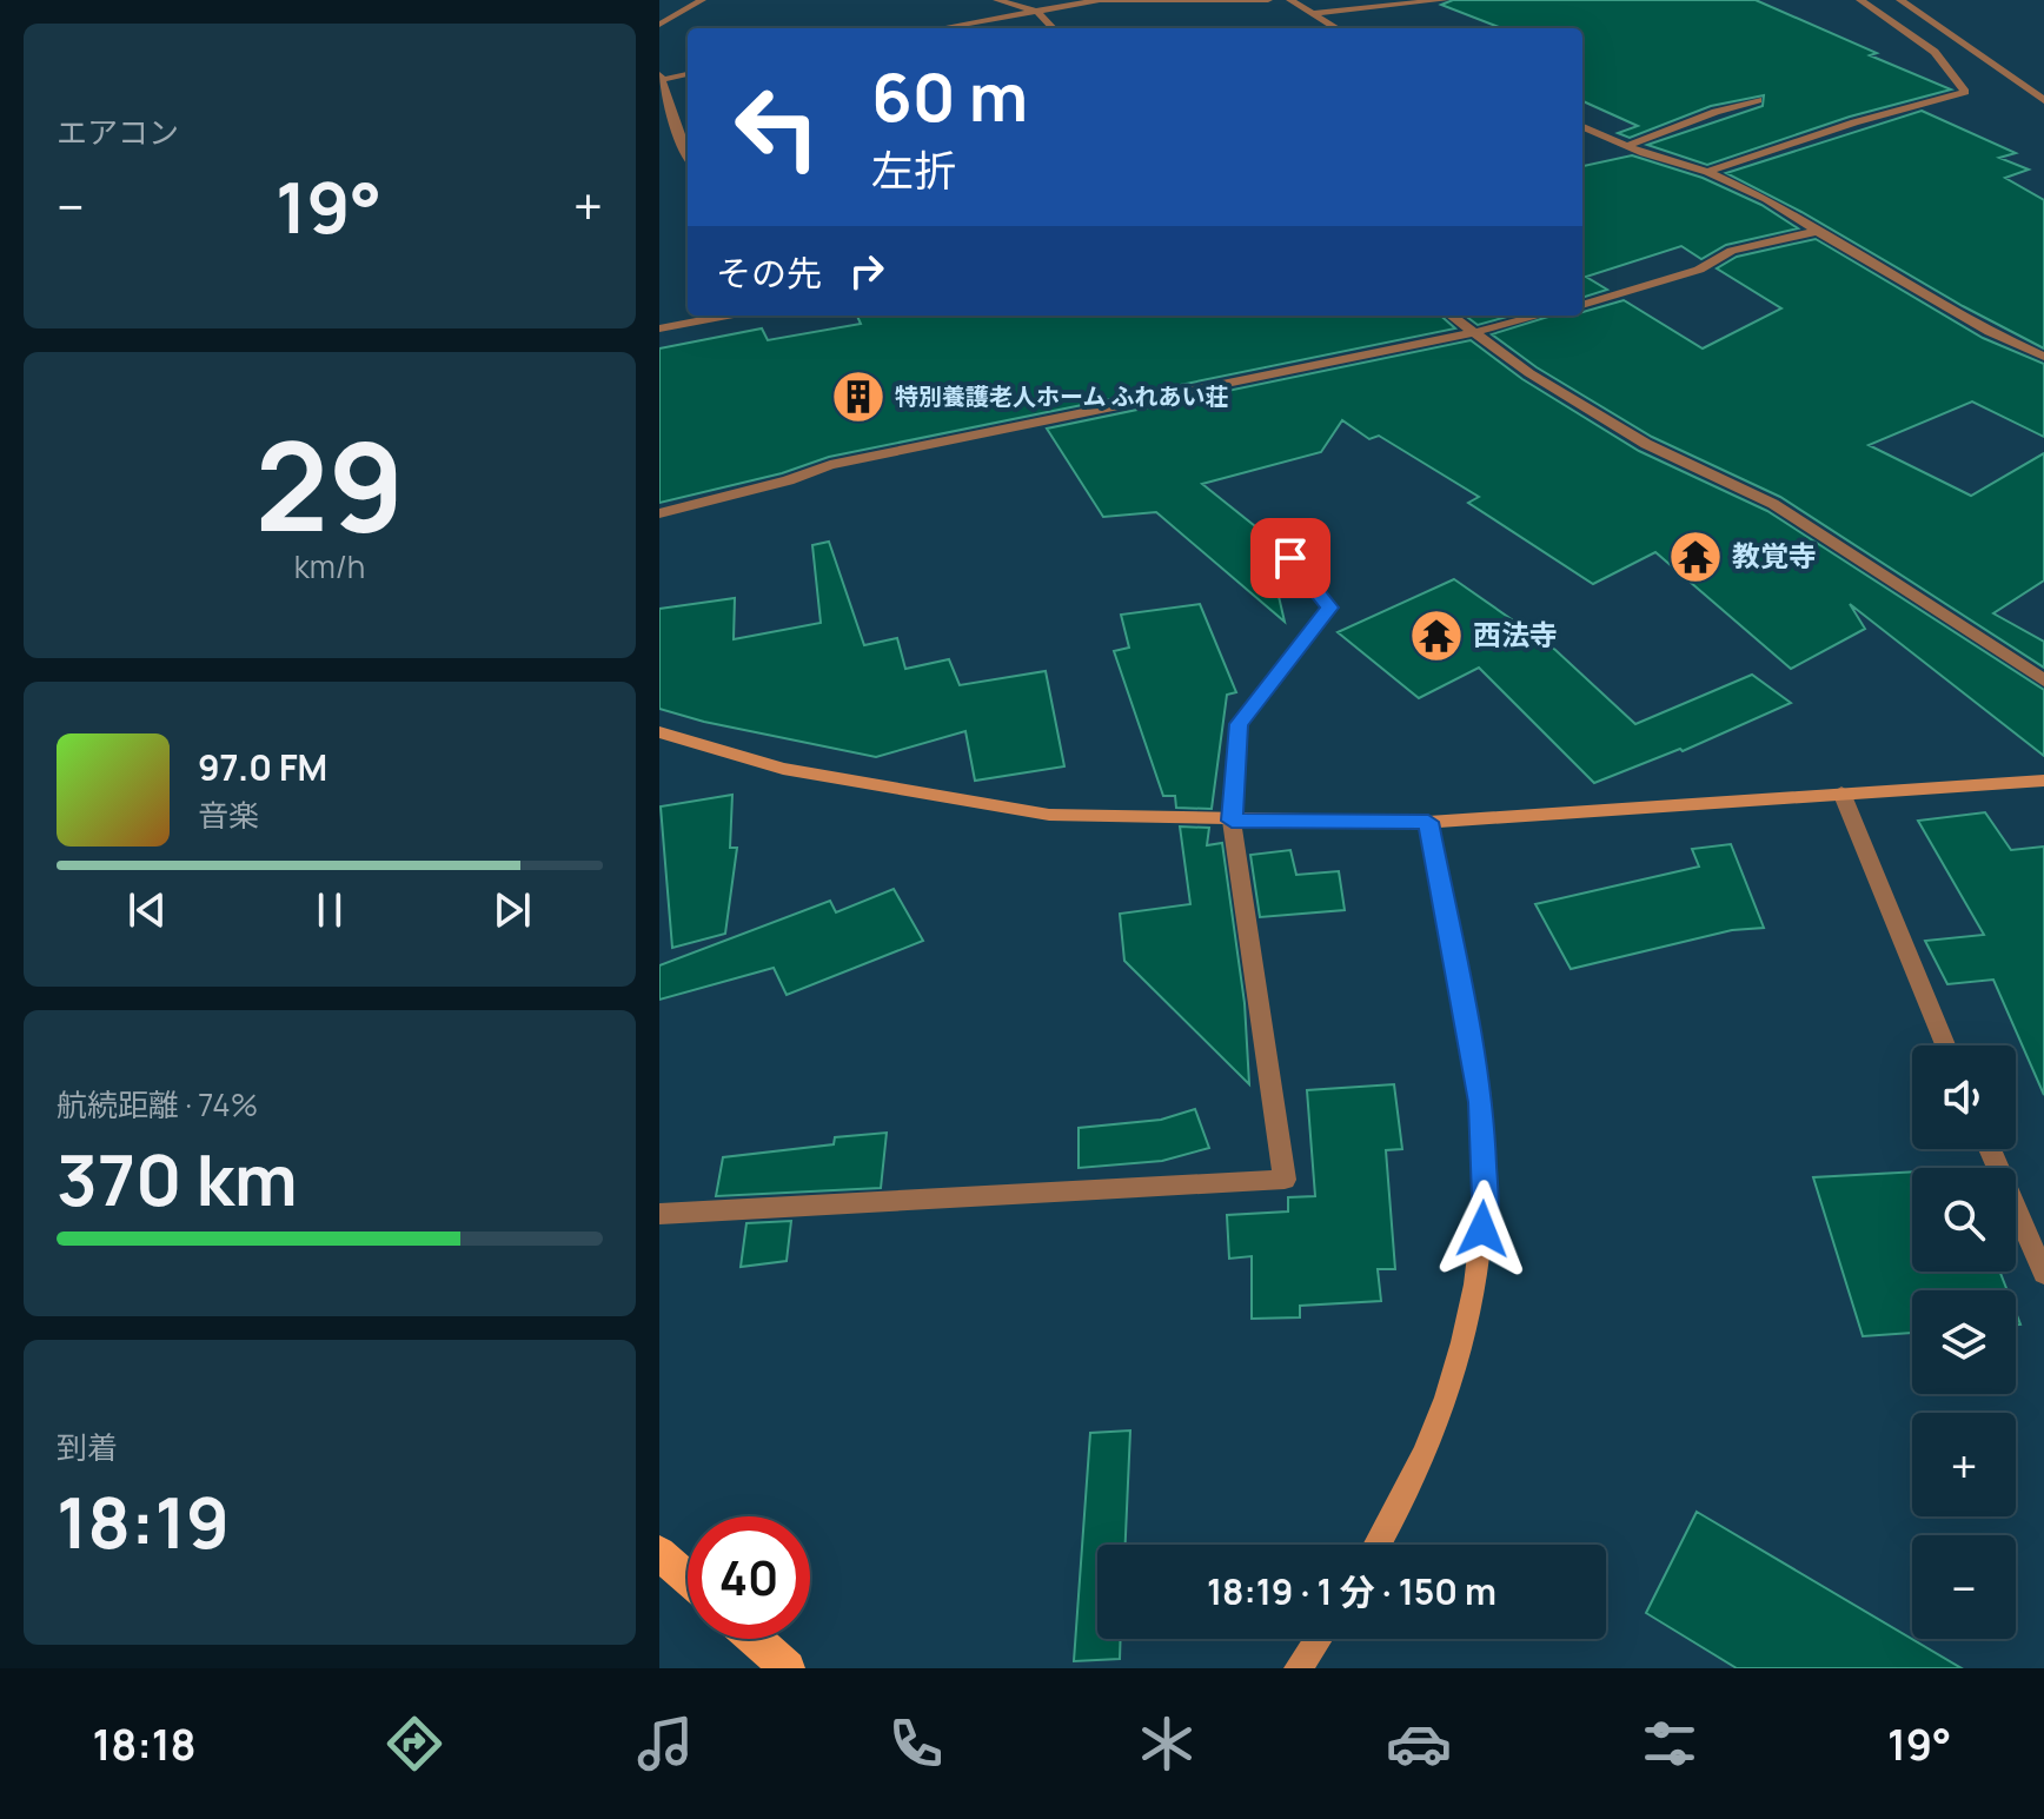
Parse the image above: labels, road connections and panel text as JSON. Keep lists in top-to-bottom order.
{
  "places": {
    "building": ["特別養護老人ホーム ふれあい荘"],
    "temple": ["教覚寺", "西法寺"]
  },
  "page": {
    "tile": [
      "エアコン",
      ["29", "km/h"],
      ["航続距離 · 74%", "370 km"],
      ["到着", "18:19"]
    ],
    "turn": ["60 m", "左折"],
    "heat": ["−", "19°", "+"],
    "then": "その先",
    "song": ["97.0 FM", "音楽"],
    "map_buttons": ["+", "−"],
    "limit": "40",
    "trip": "18:19 · 1 分 · 150 m",
    "tabs": ["18:18", "19°"]
  }
}
